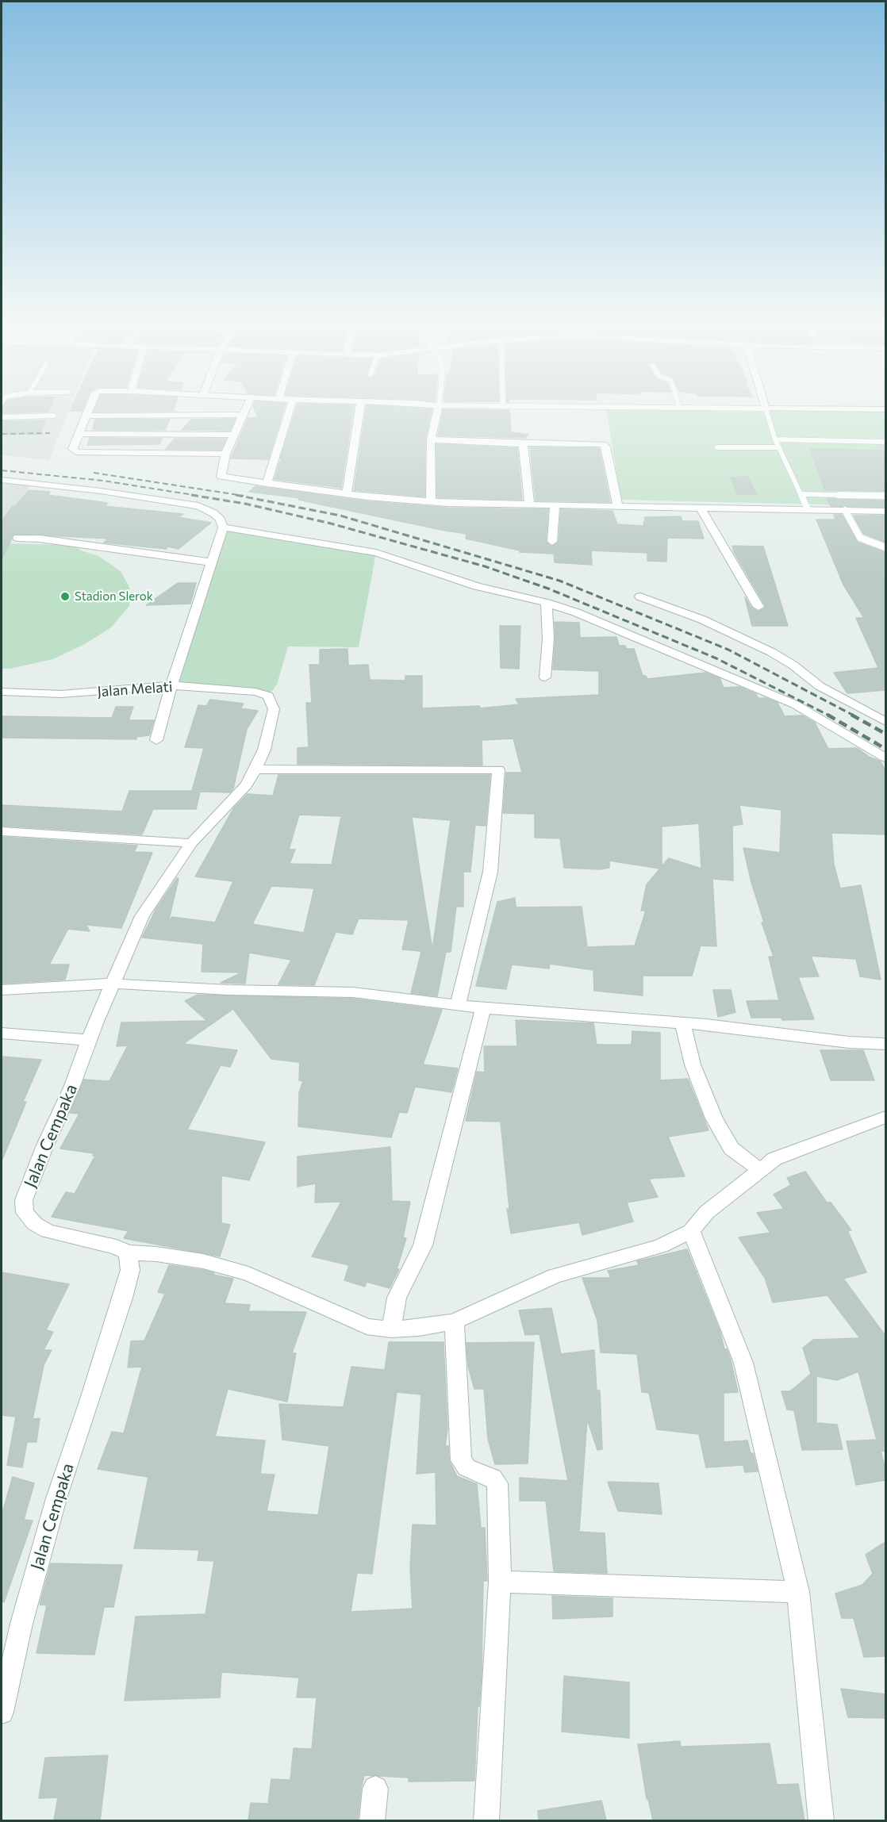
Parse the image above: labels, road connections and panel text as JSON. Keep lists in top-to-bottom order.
{
  "streets": {
    "street": ["Jalan Melati", "Jalan Cempaka"]
  },
  "crossings": [
    ["Jalan Melati", "Jalan Cempaka"]
  ],
  "places": ["Stadion Slerok"]
}
